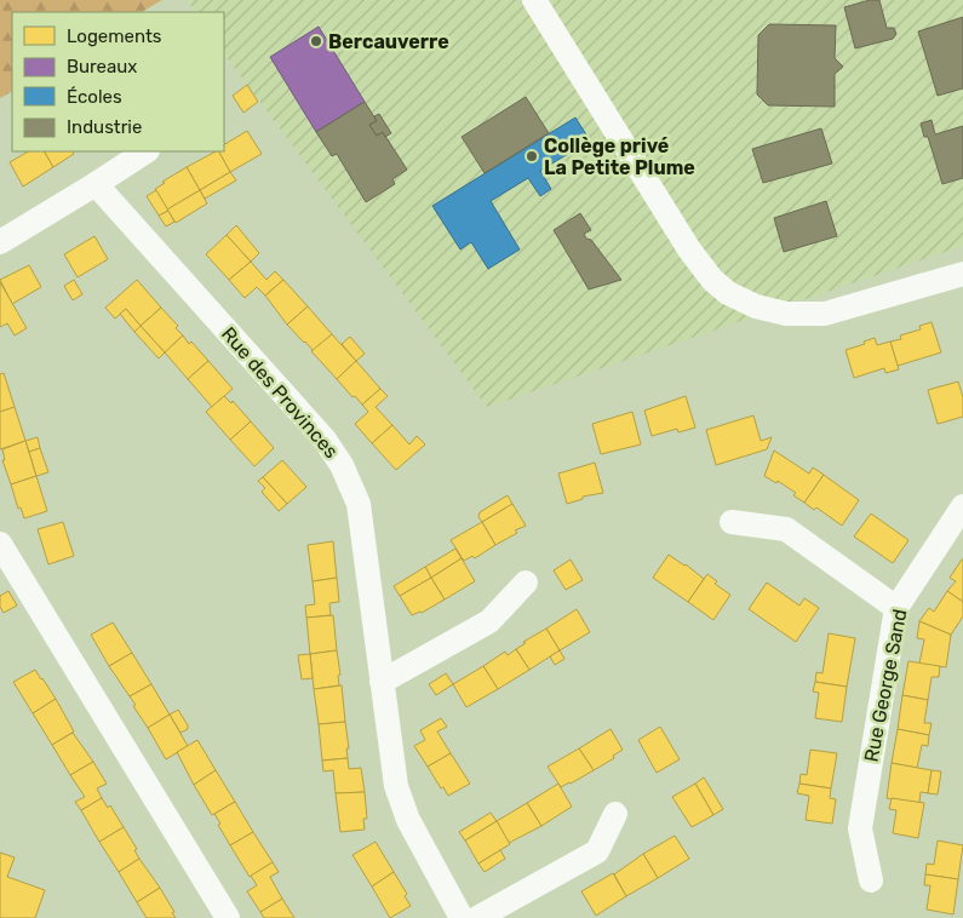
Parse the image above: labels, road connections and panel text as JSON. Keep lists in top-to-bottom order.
{
  "streets": {
    "street": ["Rue des Provinces", "Rue George Sand"]
  },
  "places": ["Bercauverre", "Collège privé La Petite Plume"],
  "legend": [
    "Logements",
    "Bureaux",
    "Écoles",
    "Industrie"
  ]
}
